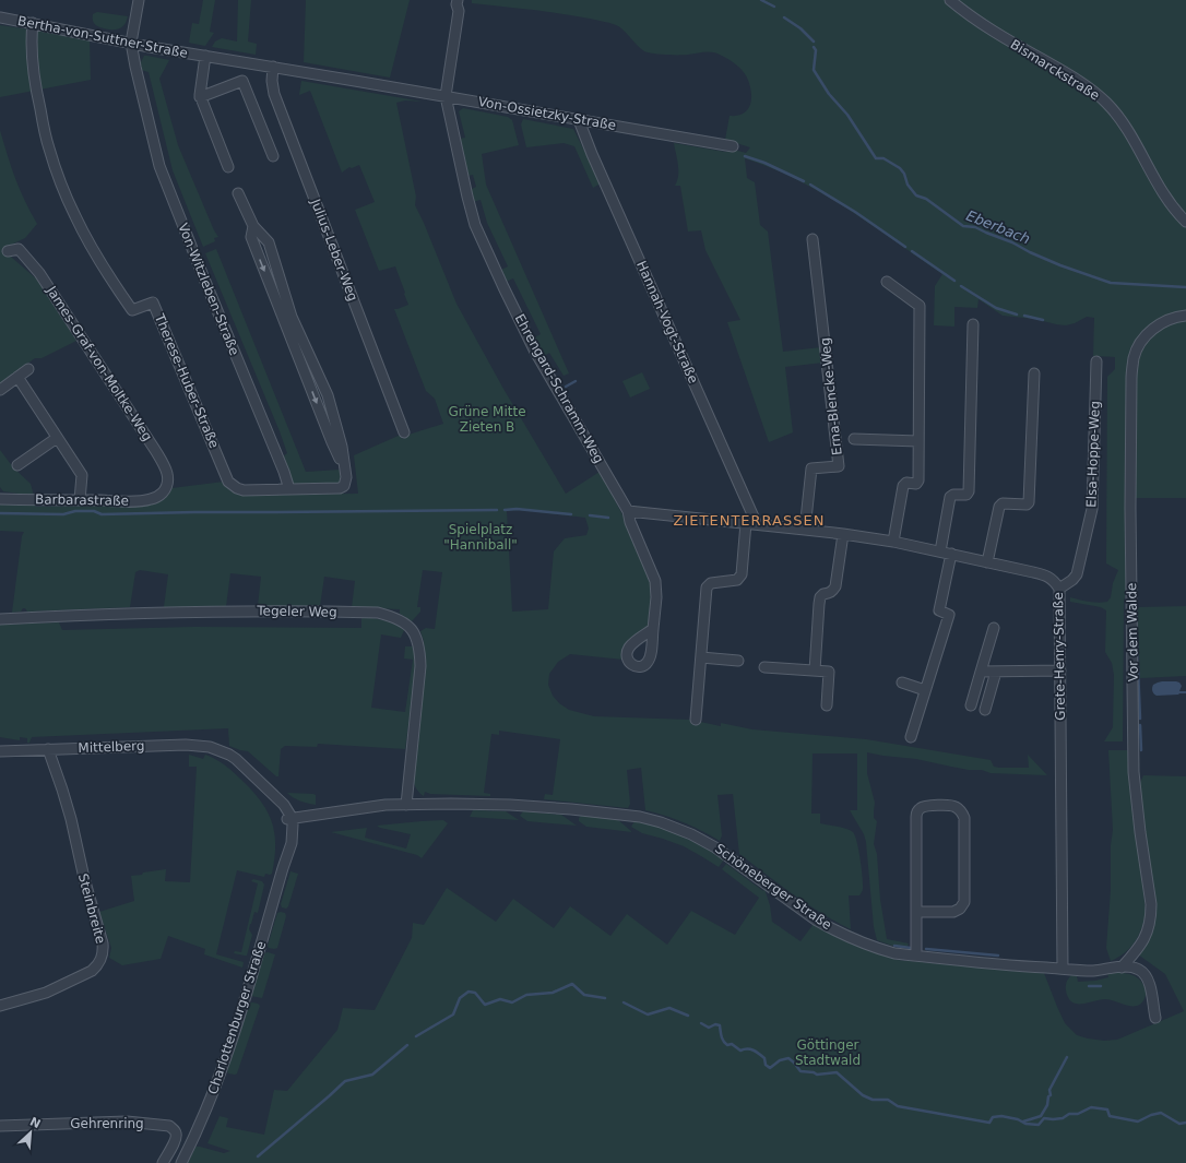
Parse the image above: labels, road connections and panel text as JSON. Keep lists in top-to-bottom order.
{
  "streets": {
    "street": [
      "Bertha-von-Suttner-Straße",
      "Bismarckstraße",
      "Von-Ossietzky-Straße",
      "Julius-Leber-Weg",
      "Von-Witzleben-Straße",
      "Hannah-Vogt-Straße",
      "James-Graf-von-Moltke-Weg",
      "Therese-Huber-Straße",
      "Ehrengard-Schramm-Weg",
      "Erna-Blencke-Weg",
      "Elsa-Hoppe-Weg",
      "Barbarastraße",
      "Tegeler Weg",
      "Vor dem Walde",
      "Grete-Henry-Straße",
      "Mittelberg",
      "Schöneberger Straße",
      "Steinbreite",
      "Charlottenburger Straße",
      "Gehrenring"
    ]
  },
  "crossings": [
    ["Bertha-von-Suttner-Straße", "Von-Ossietzky-Straße"],
    ["Bertha-von-Suttner-Straße", "Julius-Leber-Weg"],
    ["Bertha-von-Suttner-Straße", "Von-Witzleben-Straße"],
    ["Bertha-von-Suttner-Straße", "Therese-Huber-Straße"],
    ["Bertha-von-Suttner-Straße", "Ehrengard-Schramm-Weg"],
    ["Von-Ossietzky-Straße", "Hannah-Vogt-Straße"],
    ["Von-Ossietzky-Straße", "Ehrengard-Schramm-Weg"],
    ["Von-Witzleben-Straße", "Therese-Huber-Straße"],
    ["Hannah-Vogt-Straße", "Grete-Henry-Straße"],
    ["James-Graf-von-Moltke-Weg", "Barbarastraße"],
    ["Ehrengard-Schramm-Weg", "Grete-Henry-Straße"],
    ["Erna-Blencke-Weg", "Grete-Henry-Straße"],
    ["Elsa-Hoppe-Weg", "Grete-Henry-Straße"],
    ["Tegeler Weg", "Schöneberger Straße"],
    ["Vor dem Walde", "Schöneberger Straße"],
    ["Grete-Henry-Straße", "Schöneberger Straße"],
    ["Mittelberg", "Schöneberger Straße"],
    ["Mittelberg", "Steinbreite"],
    ["Mittelberg", "Charlottenburger Straße"],
    ["Schöneberger Straße", "Charlottenburger Straße"]
  ],
  "districts": ["ZIETENTERRASSEN"],
  "water": ["Eberbach"],
  "parks": ["Grüne Mitte Zieten B", "Spielplatz \"Hanniball\"", "Göttinger Stadtwald"],
  "north": "top right"
}
